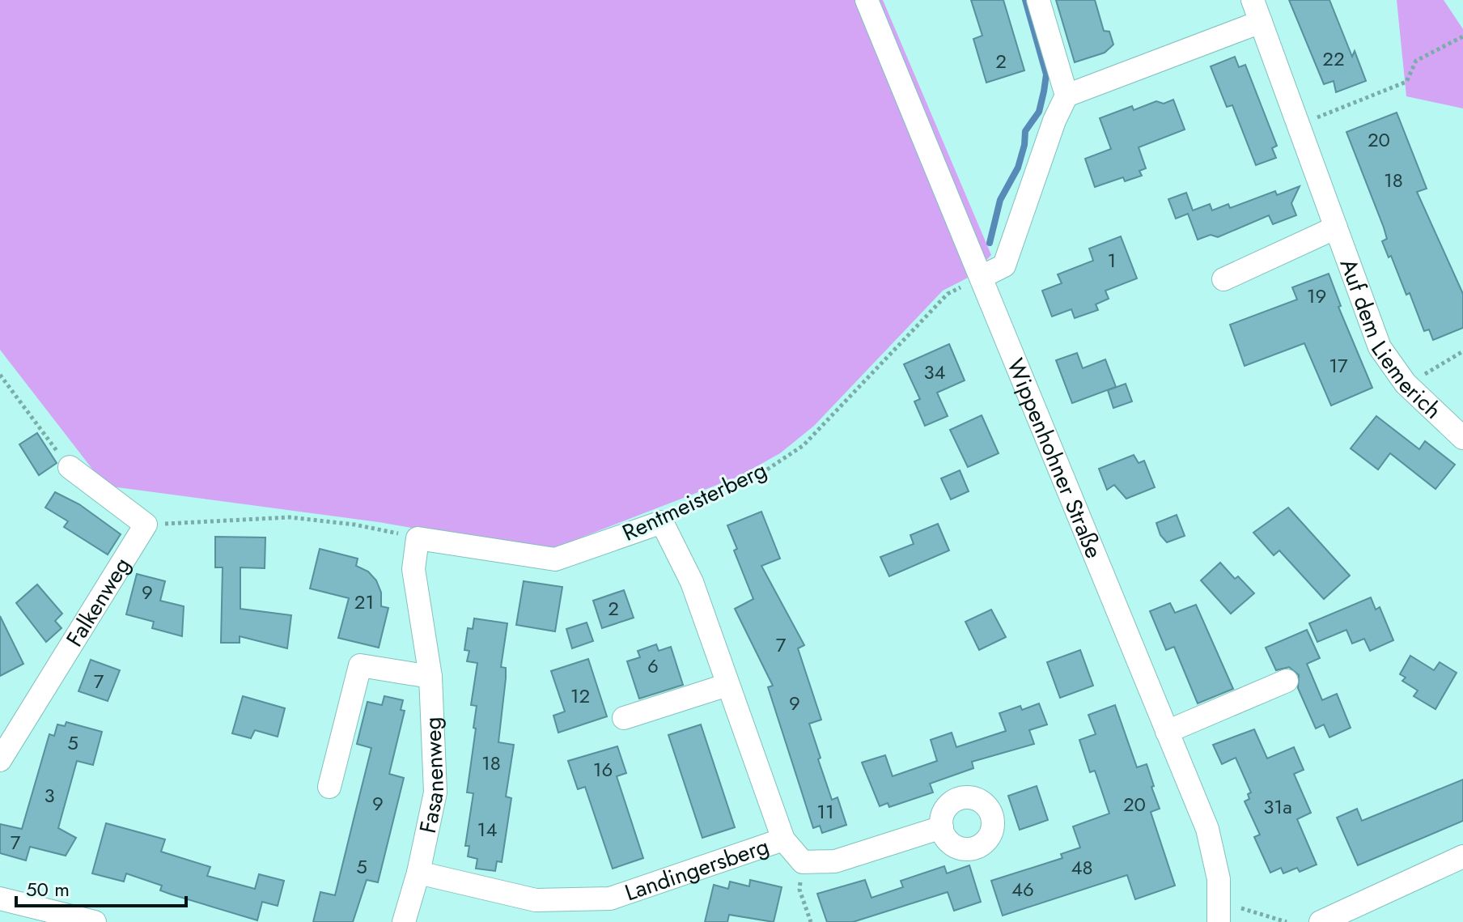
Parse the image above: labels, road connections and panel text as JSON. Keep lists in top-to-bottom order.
{
  "streets": {
    "street": [
      "Auf dem Liemerich",
      "Wippenhohner Straße",
      "Rentmeisterberg",
      "Falkenweg",
      "Fasanenweg",
      "Landingersberg"
    ]
  },
  "crossings": [
    ["Wippenhohner Straße", "Rentmeisterberg"],
    ["Rentmeisterberg", "Fasanenweg"],
    ["Rentmeisterberg", "Landingersberg"],
    ["Fasanenweg", "Landingersberg"]
  ],
  "house_numbers": [
    "22",
    "2",
    "20",
    "18",
    "1",
    "19",
    "17",
    "34",
    "9",
    "21",
    "2",
    "7",
    "6",
    "7",
    "12",
    "9",
    "5",
    "18",
    "16",
    "3",
    "9",
    "20",
    "31a",
    "11",
    "14",
    "7",
    "5",
    "48",
    "46"
  ],
  "scale_bar": "50 m"
}
